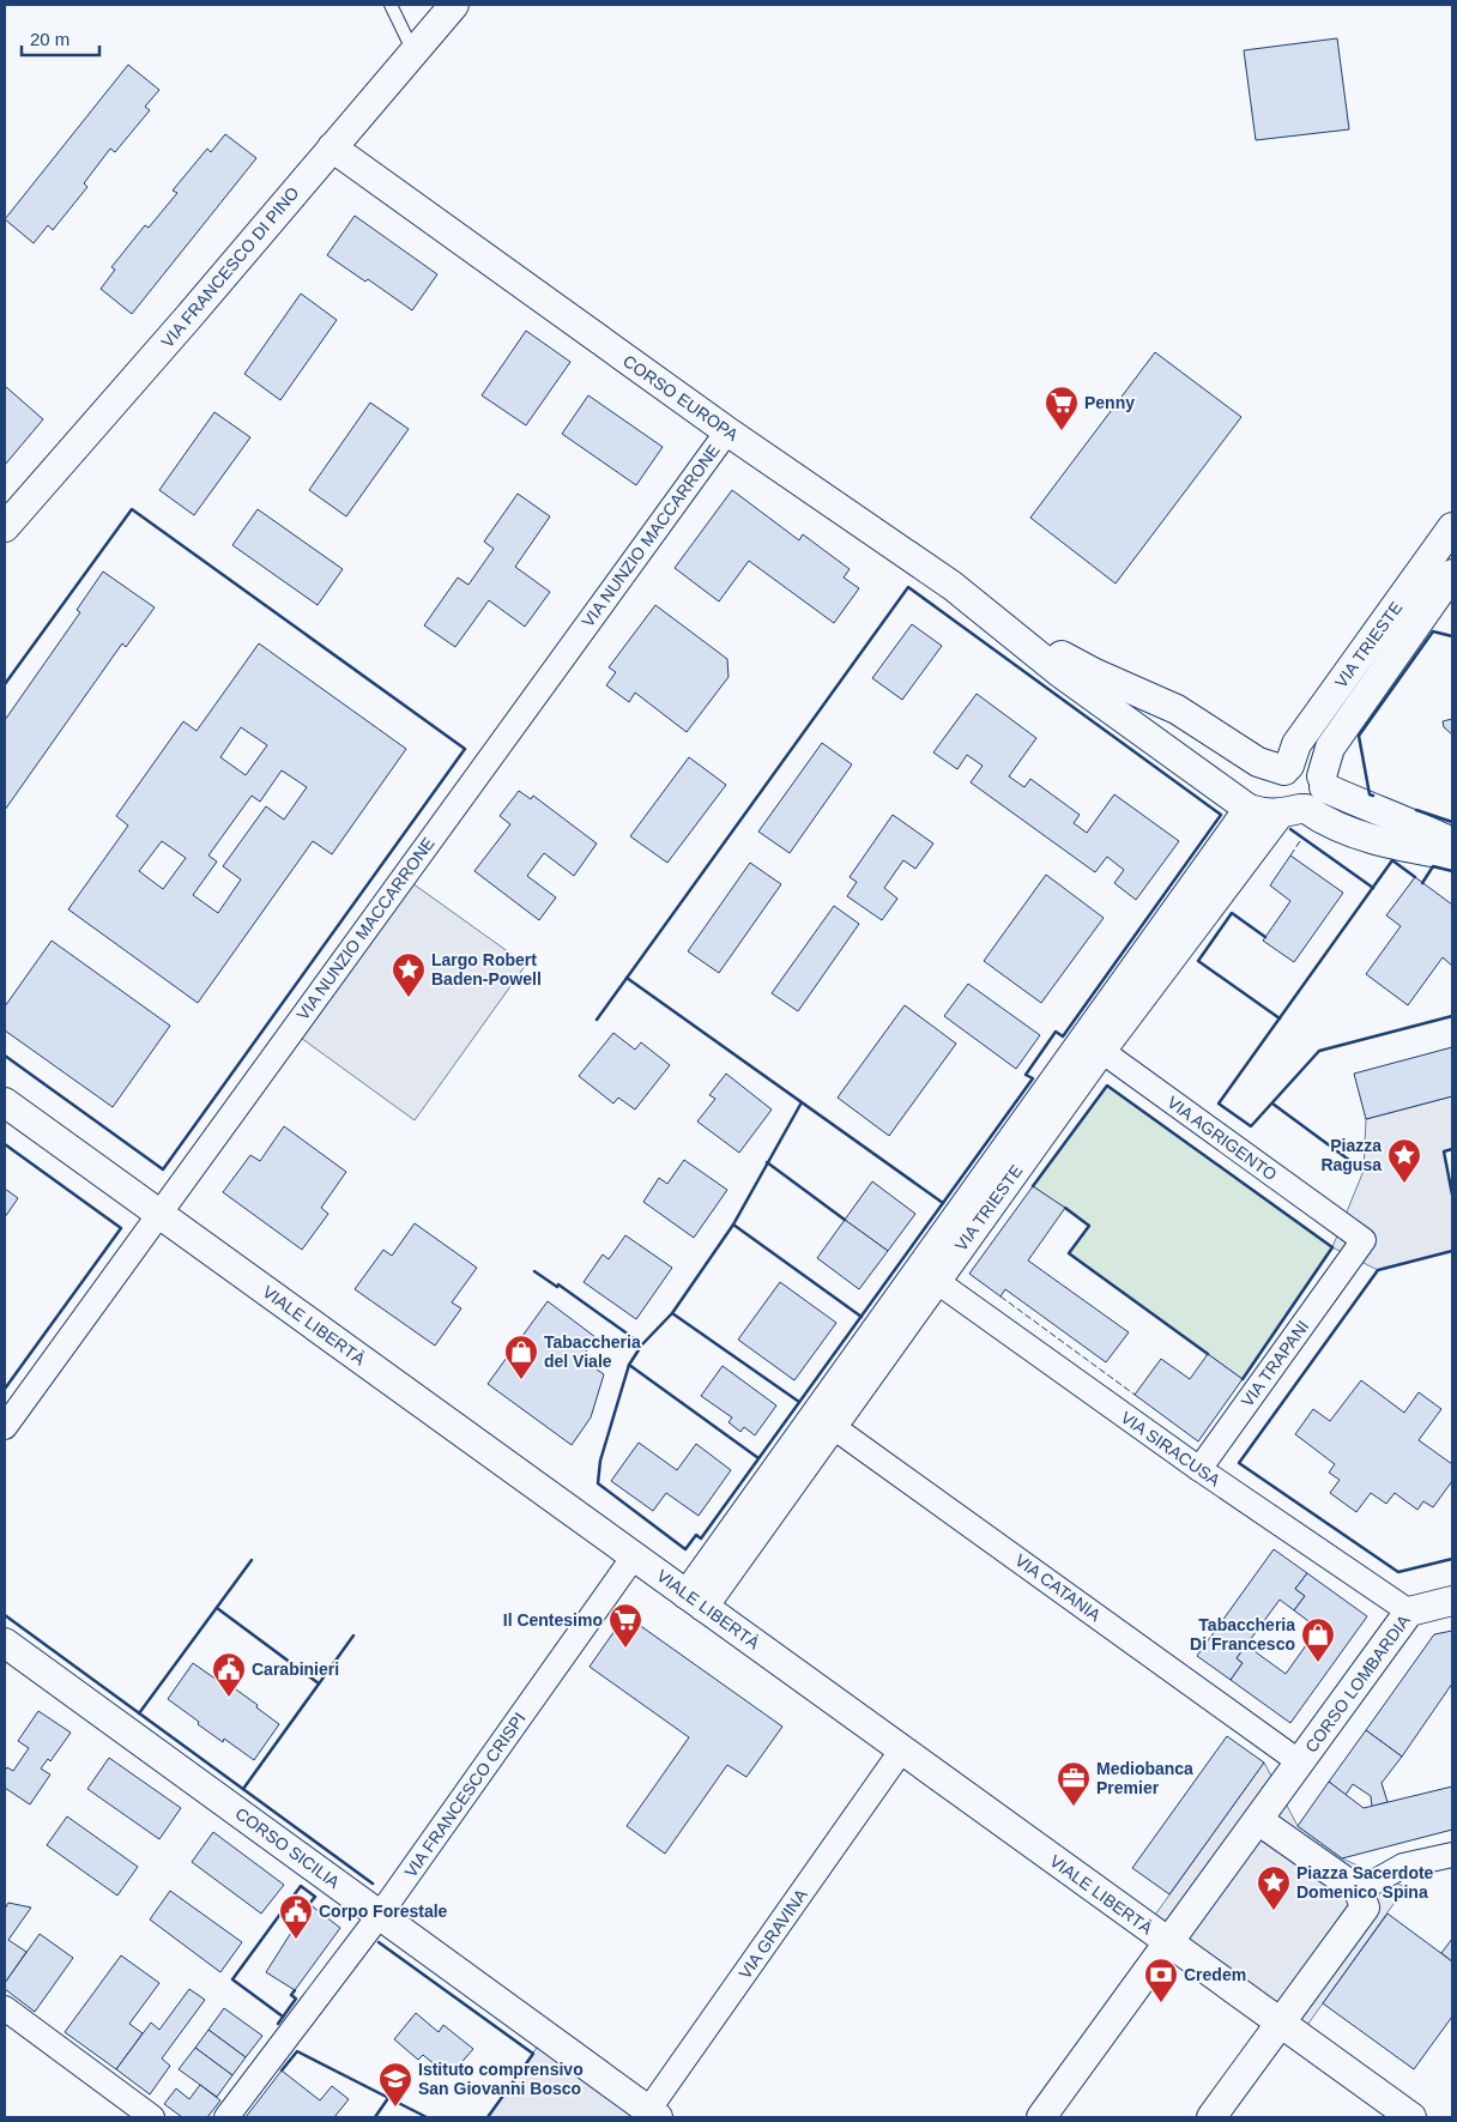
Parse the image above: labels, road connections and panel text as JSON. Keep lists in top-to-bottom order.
{
  "streets": {
    "street": [
      "VIA FRANCESCO DI PINO",
      "CORSO EUROPA",
      "VIA NUNZIO MACCARRONE",
      "VIA TRIESTE",
      "VIA AGRIGENTO",
      "VIALE LIBERTÀ",
      "VIA TRAPANI",
      "VIA SIRACUSA",
      "VIA CATANIA",
      "CORSO LOMBARDIA",
      "VIA FRANCESCO CRISPI",
      "CORSO SICILIA",
      "VIA GRAVINA"
    ]
  },
  "crossings": [
    ["VIA FRANCESCO DI PINO", "CORSO EUROPA"],
    ["CORSO EUROPA", "VIA NUNZIO MACCARRONE"],
    ["VIA NUNZIO MACCARRONE", "VIALE LIBERTÀ"],
    ["VIA TRIESTE", "VIA AGRIGENTO"],
    ["VIA TRIESTE", "VIALE LIBERTÀ"],
    ["VIA TRIESTE", "VIA SIRACUSA"],
    ["VIA TRIESTE", "VIA CATANIA"],
    ["VIA AGRIGENTO", "VIA TRAPANI"],
    ["VIALE LIBERTÀ", "CORSO LOMBARDIA"],
    ["VIALE LIBERTÀ", "VIA FRANCESCO CRISPI"],
    ["VIALE LIBERTÀ", "VIA GRAVINA"],
    ["VIA TRAPANI", "VIA SIRACUSA"],
    ["VIA SIRACUSA", "CORSO LOMBARDIA"],
    ["VIA CATANIA", "CORSO LOMBARDIA"],
    ["VIA FRANCESCO CRISPI", "CORSO SICILIA"],
    ["CORSO SICILIA", "VIA GRAVINA"]
  ],
  "places": {
    "supermarket": ["Penny", "Il Centesimo"],
    "place": ["Largo Robert Baden-Powell", "Piazza Ragusa", "Piazza Sacerdote Domenico Spina"],
    "shop": ["Tabaccheria del Viale", "Tabaccheria Di Francesco"],
    "public building": ["Carabinieri", "Corpo Forestale"],
    "office": ["Mediobanca Premier"],
    "bank": ["Credem"],
    "school or university": ["Istituto comprensivo San Giovanni Bosco"]
  },
  "scale_bar": "20 m"
}
